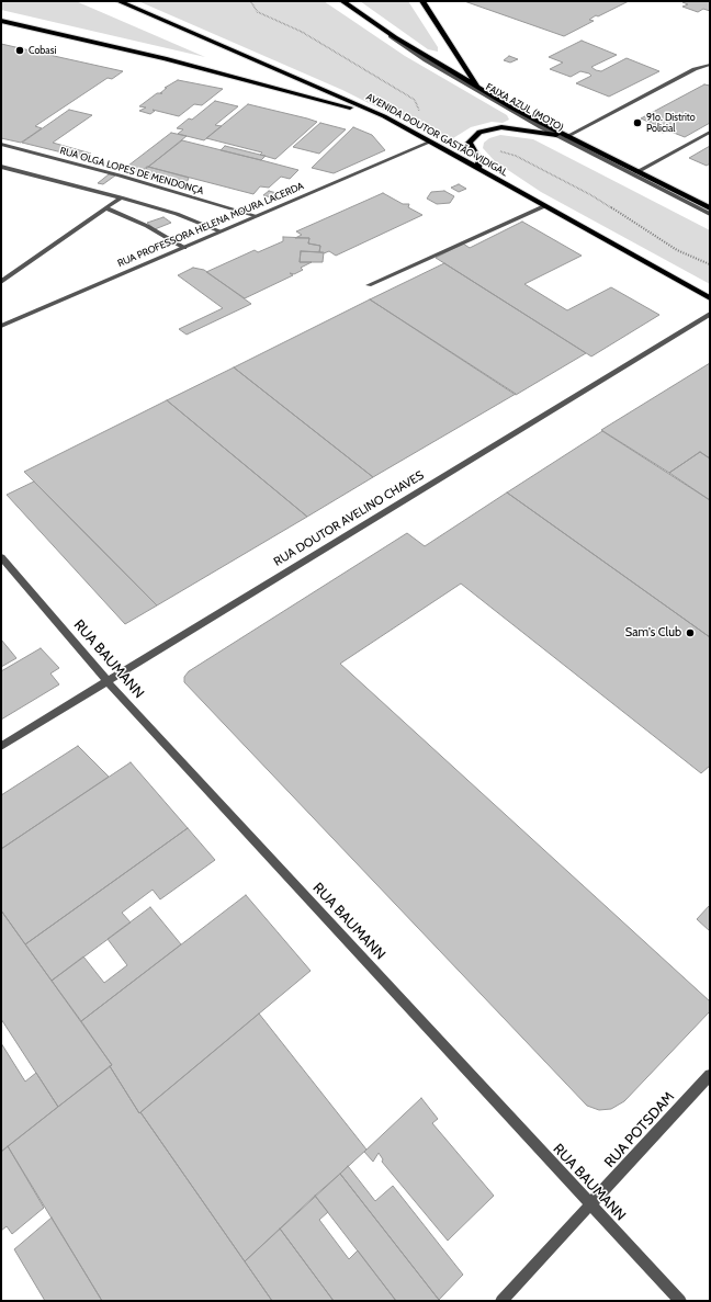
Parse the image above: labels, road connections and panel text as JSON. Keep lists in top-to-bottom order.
{
  "streets": {
    "highway": ["AVENIDA DOUTOR GASTÃO VIDIGAL"],
    "street": [
      "FAIXA AZUL (MOTO)",
      "RUA OLGA LOPES DE MENDONÇA",
      "RUA PROFESSORA HELENA MOURA LACERDA",
      "RUA DOUTOR AVELINO CHAVES",
      "RUA BAUMANN",
      "RUA POTSDAM"
    ]
  },
  "crossings": [
    ["AVENIDA DOUTOR GASTÃO VIDIGAL", "RUA PROFESSORA HELENA MOURA LACERDA"],
    ["RUA OLGA LOPES DE MENDONÇA", "RUA PROFESSORA HELENA MOURA LACERDA"],
    ["RUA DOUTOR AVELINO CHAVES", "RUA BAUMANN"],
    ["RUA BAUMANN", "RUA POTSDAM"]
  ],
  "places": ["Cobasi", "91o. Distrito Policial", "Sam's Club"]
}
